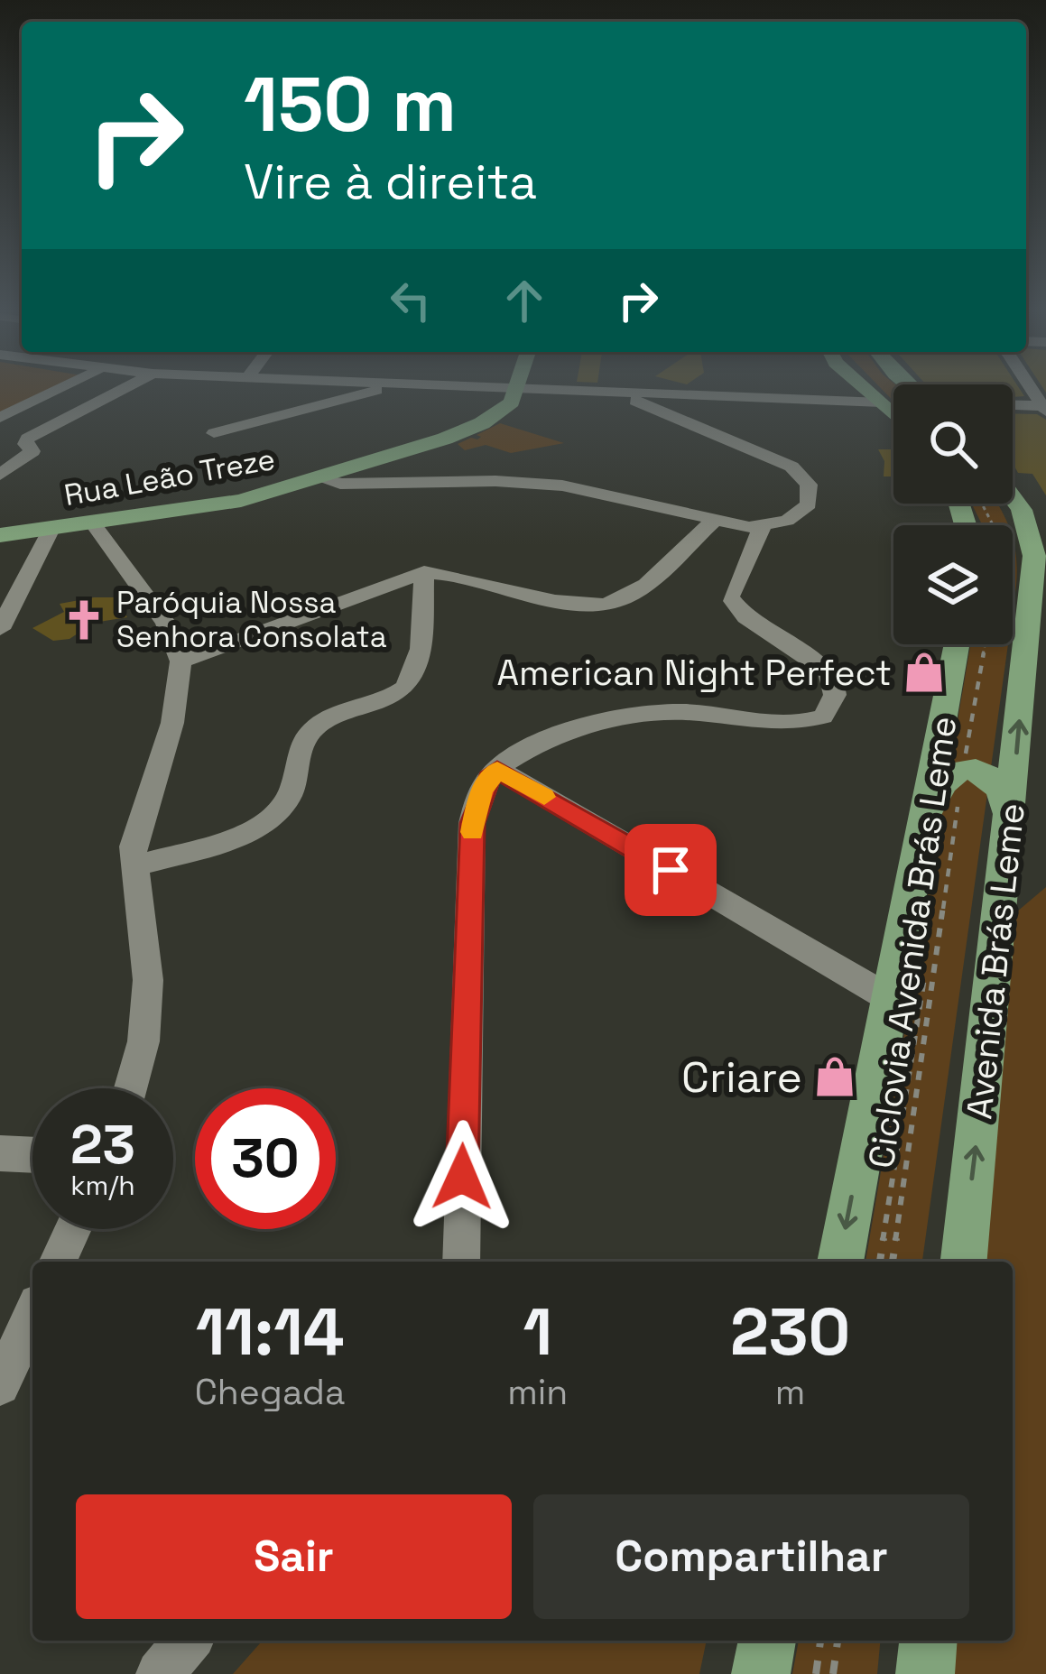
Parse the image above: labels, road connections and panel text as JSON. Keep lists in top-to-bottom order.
{
  "streets": {
    "main road": ["Rua Leão Treze", "Avenida Brás Leme"],
    "path": ["Ciclovia Avenida Brás Leme"]
  },
  "places": {
    "church": ["Paróquia Nossa Senhora Consolata"],
    "shop": ["American Night Perfect", "Criare"]
  },
  "page": {
    "turn": ["150 m", "Vire à direita"],
    "speed": "23 km/h",
    "limit": "30",
    "eta": [
      "11:14",
      "Chegada",
      "1",
      "min",
      "230",
      "m"
    ],
    "buttons": ["Sair", "Compartilhar"]
  }
}
